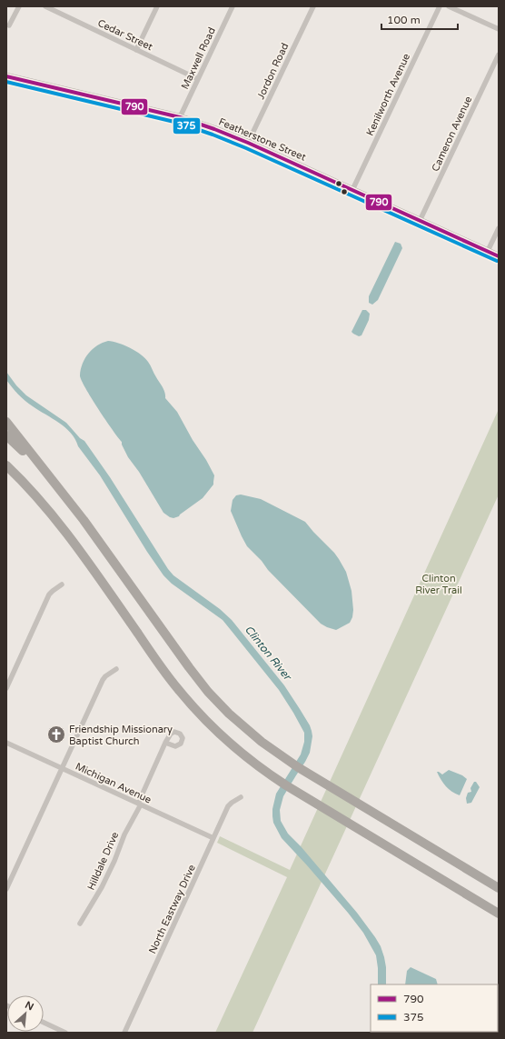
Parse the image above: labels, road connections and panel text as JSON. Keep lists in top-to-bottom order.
{
  "streets": {
    "street": [
      "Cedar Street",
      "Maxwell Road",
      "Jordon Road",
      "Kenilworth Avenue",
      "Cameron Avenue",
      "Featherstone Street",
      "Michigan Avenue",
      "Hilldale Drive",
      "North Eastway Drive"
    ]
  },
  "crossings": [
    ["Cedar Street", "Maxwell Road"],
    ["Maxwell Road", "Featherstone Street"],
    ["Jordon Road", "Featherstone Street"],
    ["Kenilworth Avenue", "Featherstone Street"],
    ["Cameron Avenue", "Featherstone Street"],
    ["Michigan Avenue", "Hilldale Drive"],
    ["Michigan Avenue", "North Eastway Drive"]
  ],
  "water": ["Clinton River"],
  "parks": ["Clinton River Trail"],
  "places": {
    "church": ["Friendship Missionary Baptist Church"]
  },
  "lines": ["transit line 790", "transit line 375"],
  "legend": ["790", "375"],
  "scale_bar": "100 m",
  "north": "top right"
}
